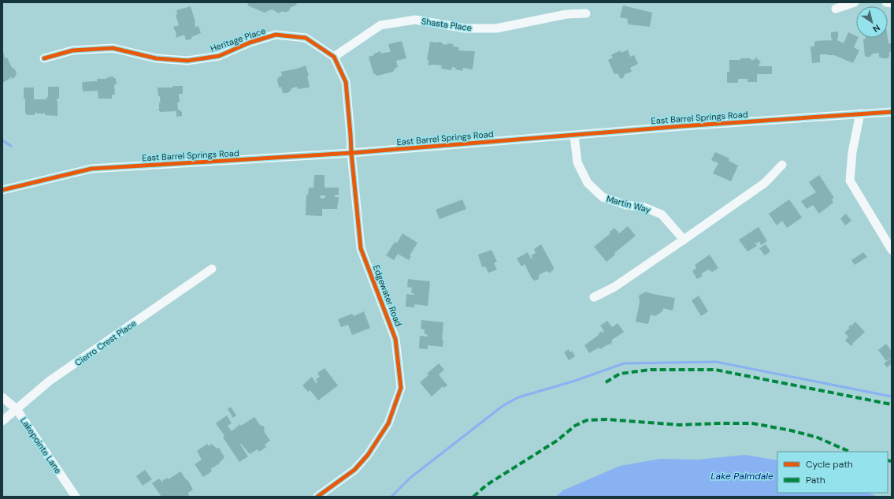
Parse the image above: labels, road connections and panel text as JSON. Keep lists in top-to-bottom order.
{
  "streets": {
    "street": [
      "Shasta Place",
      "Heritage Place",
      "East Barrel Springs Road",
      "Martin Way",
      "Edgewater Road",
      "Cierro Crest Place",
      "Lakepointe Lane"
    ]
  },
  "crossings": [
    ["Shasta Place", "Heritage Place"],
    ["Shasta Place", "Edgewater Road"],
    ["Heritage Place", "Edgewater Road"],
    ["East Barrel Springs Road", "Martin Way"],
    ["East Barrel Springs Road", "Edgewater Road"],
    ["Cierro Crest Place", "Lakepointe Lane"]
  ],
  "water": ["Lake Palmdale"],
  "legend": ["Cycle path", "Path"],
  "north": "bottom right"
}
